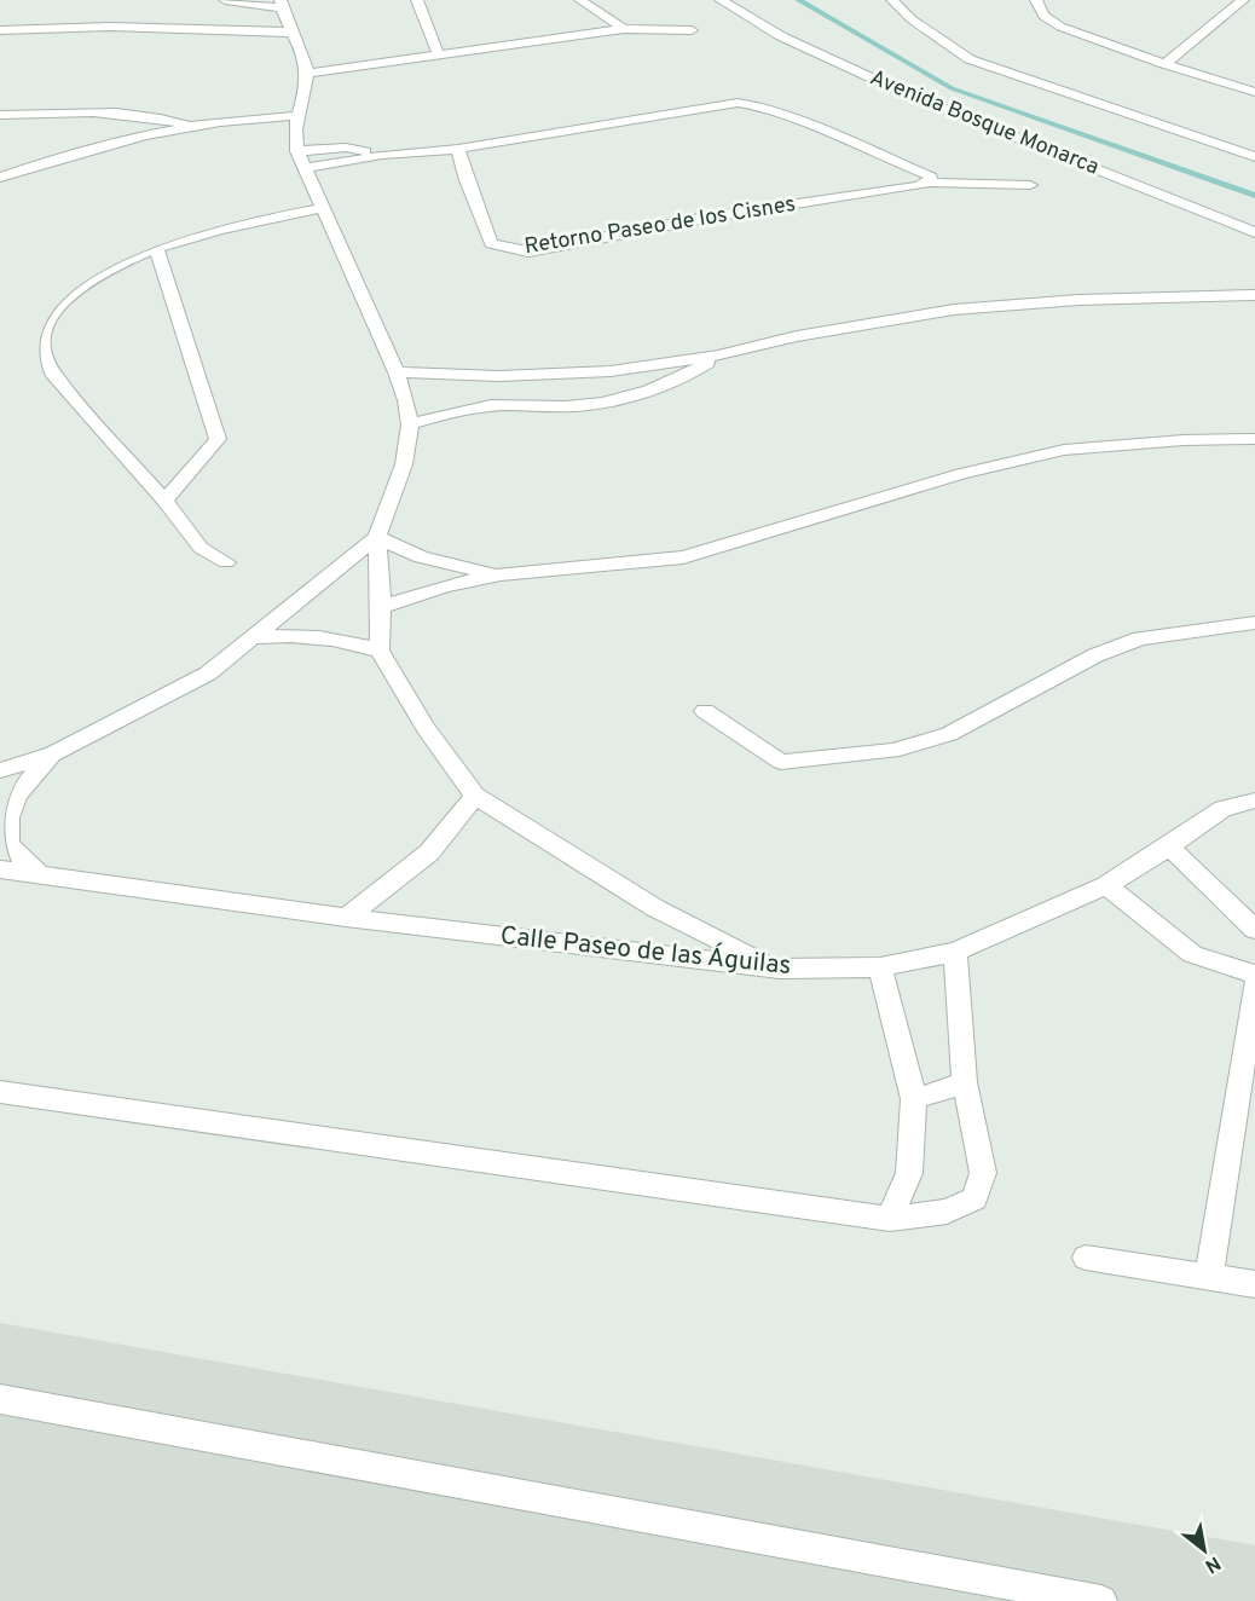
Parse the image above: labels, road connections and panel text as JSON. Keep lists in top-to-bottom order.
{
  "streets": {
    "street": ["Avenida Bosque Monarca", "Retorno Paseo de los Cisnes", "Calle Paseo de las Águilas"]
  },
  "north": "bottom right"
}
